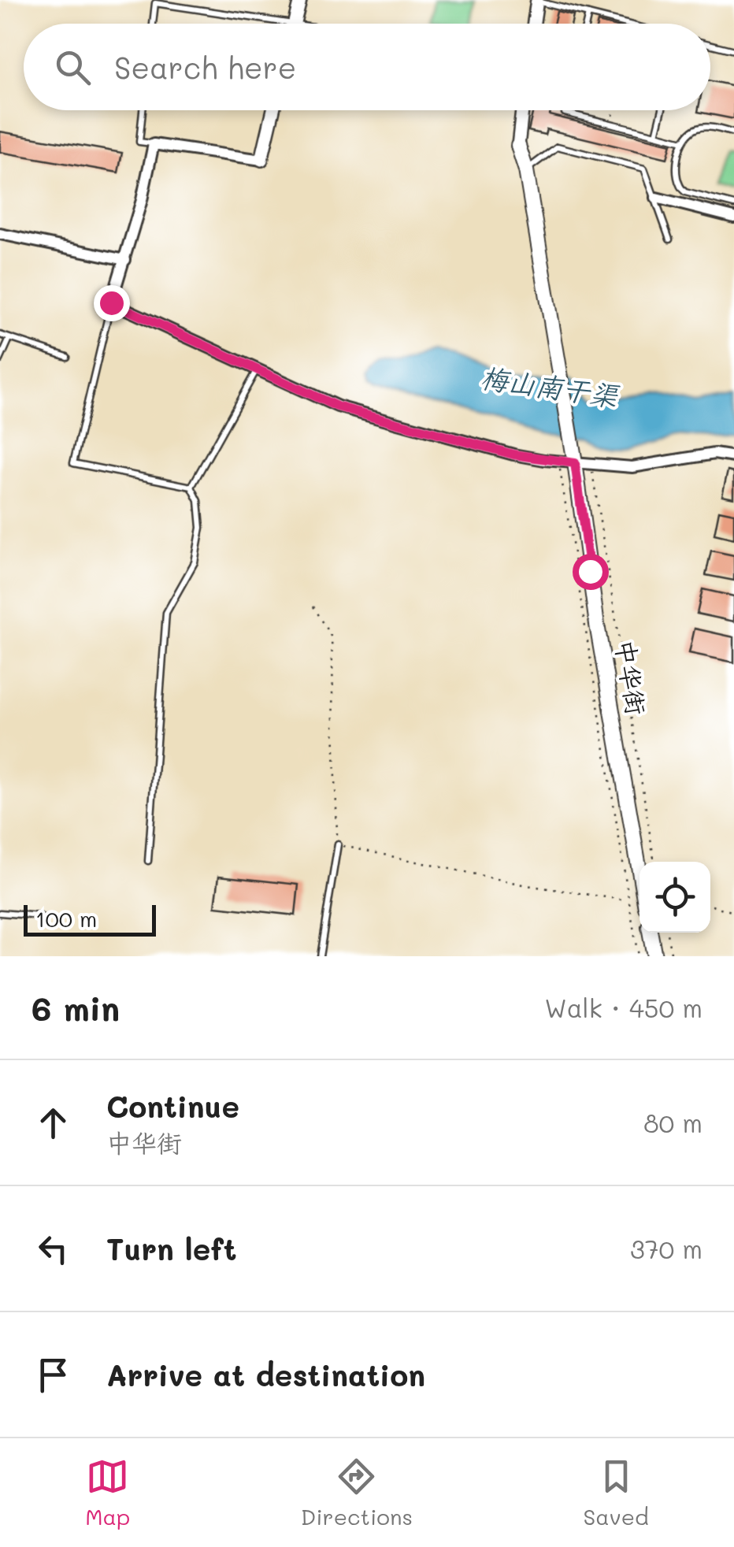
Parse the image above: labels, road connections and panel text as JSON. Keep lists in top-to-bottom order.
{
  "streets": {
    "main road": ["中华街"]
  },
  "water": ["梅山南干渠"],
  "scale_bar": "100 m",
  "page": {
    "search": "Search here",
    "scale": "100 m",
    "heading": ["6 min", "Walk · 450 m"],
    "list": [
      ["Continue", "中华街", "80 m"],
      ["Turn left", "370 m"],
      "Arrive at destination"
    ],
    "nav": ["Map", "Directions", "Saved"]
  }
}
